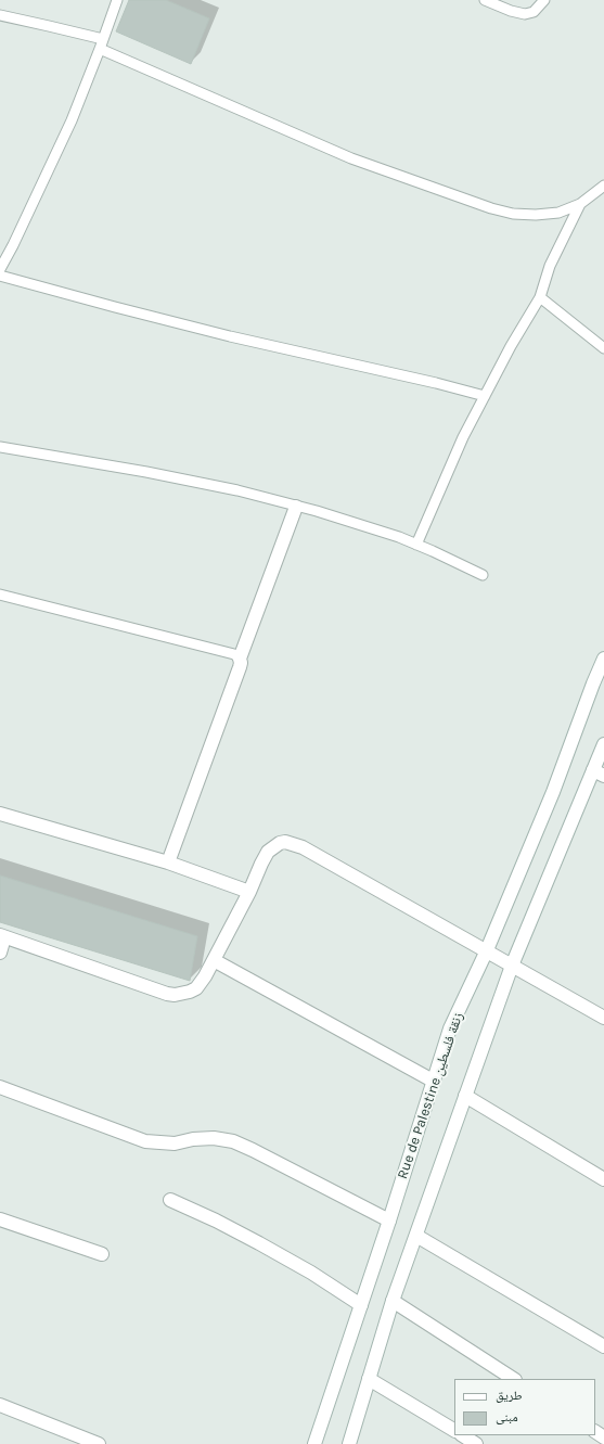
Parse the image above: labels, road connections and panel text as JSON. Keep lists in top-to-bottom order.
{
  "streets": {
    "street": ["Rue de Palestine زنقة فلسطين"]
  },
  "legend": ["طريق", "مبنى"]
}
